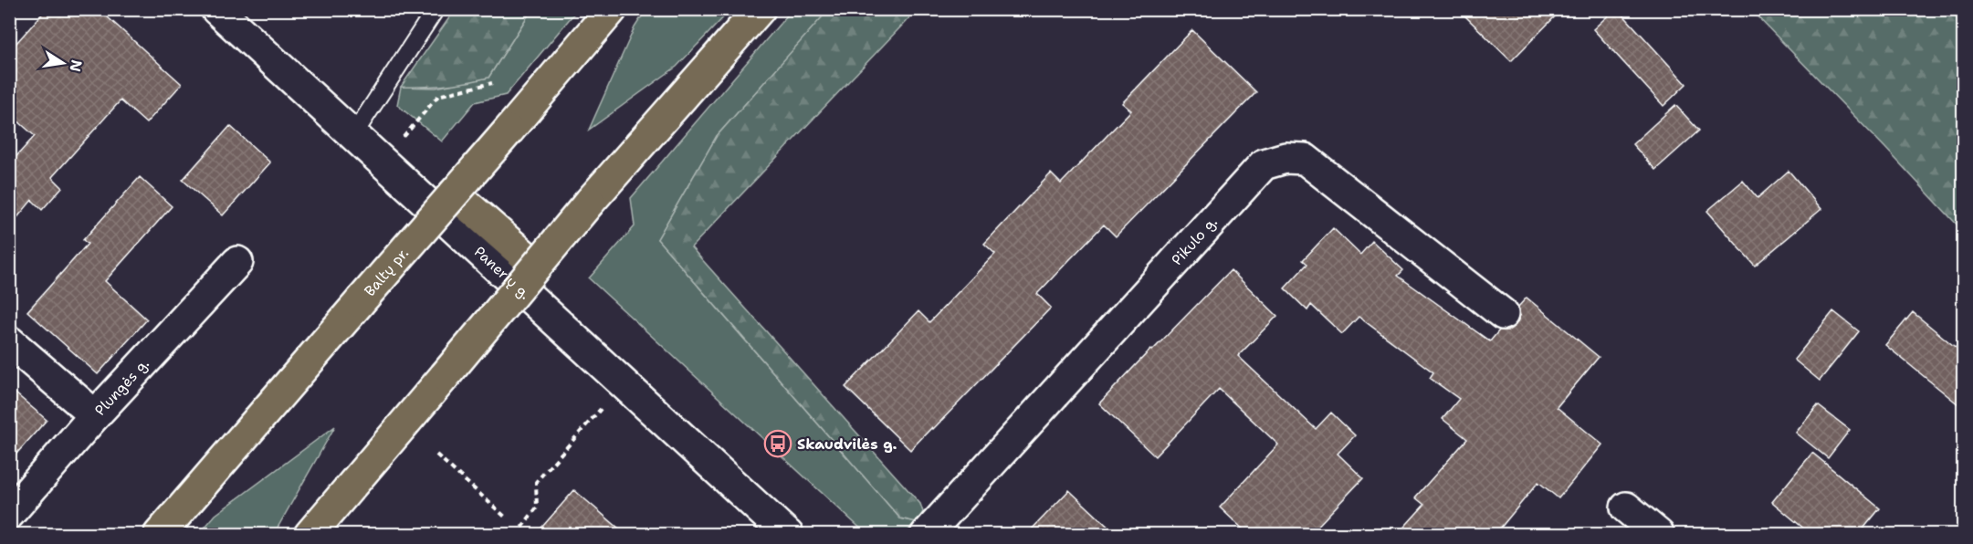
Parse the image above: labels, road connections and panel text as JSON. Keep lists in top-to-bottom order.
{
  "streets": {
    "main road": ["Baltų pr."],
    "street": ["Pikulo g.", "Panerių g.", "Plungės g."]
  },
  "places": {
    "bus stop": ["Skaudvilės g."]
  },
  "north": "right"
}
